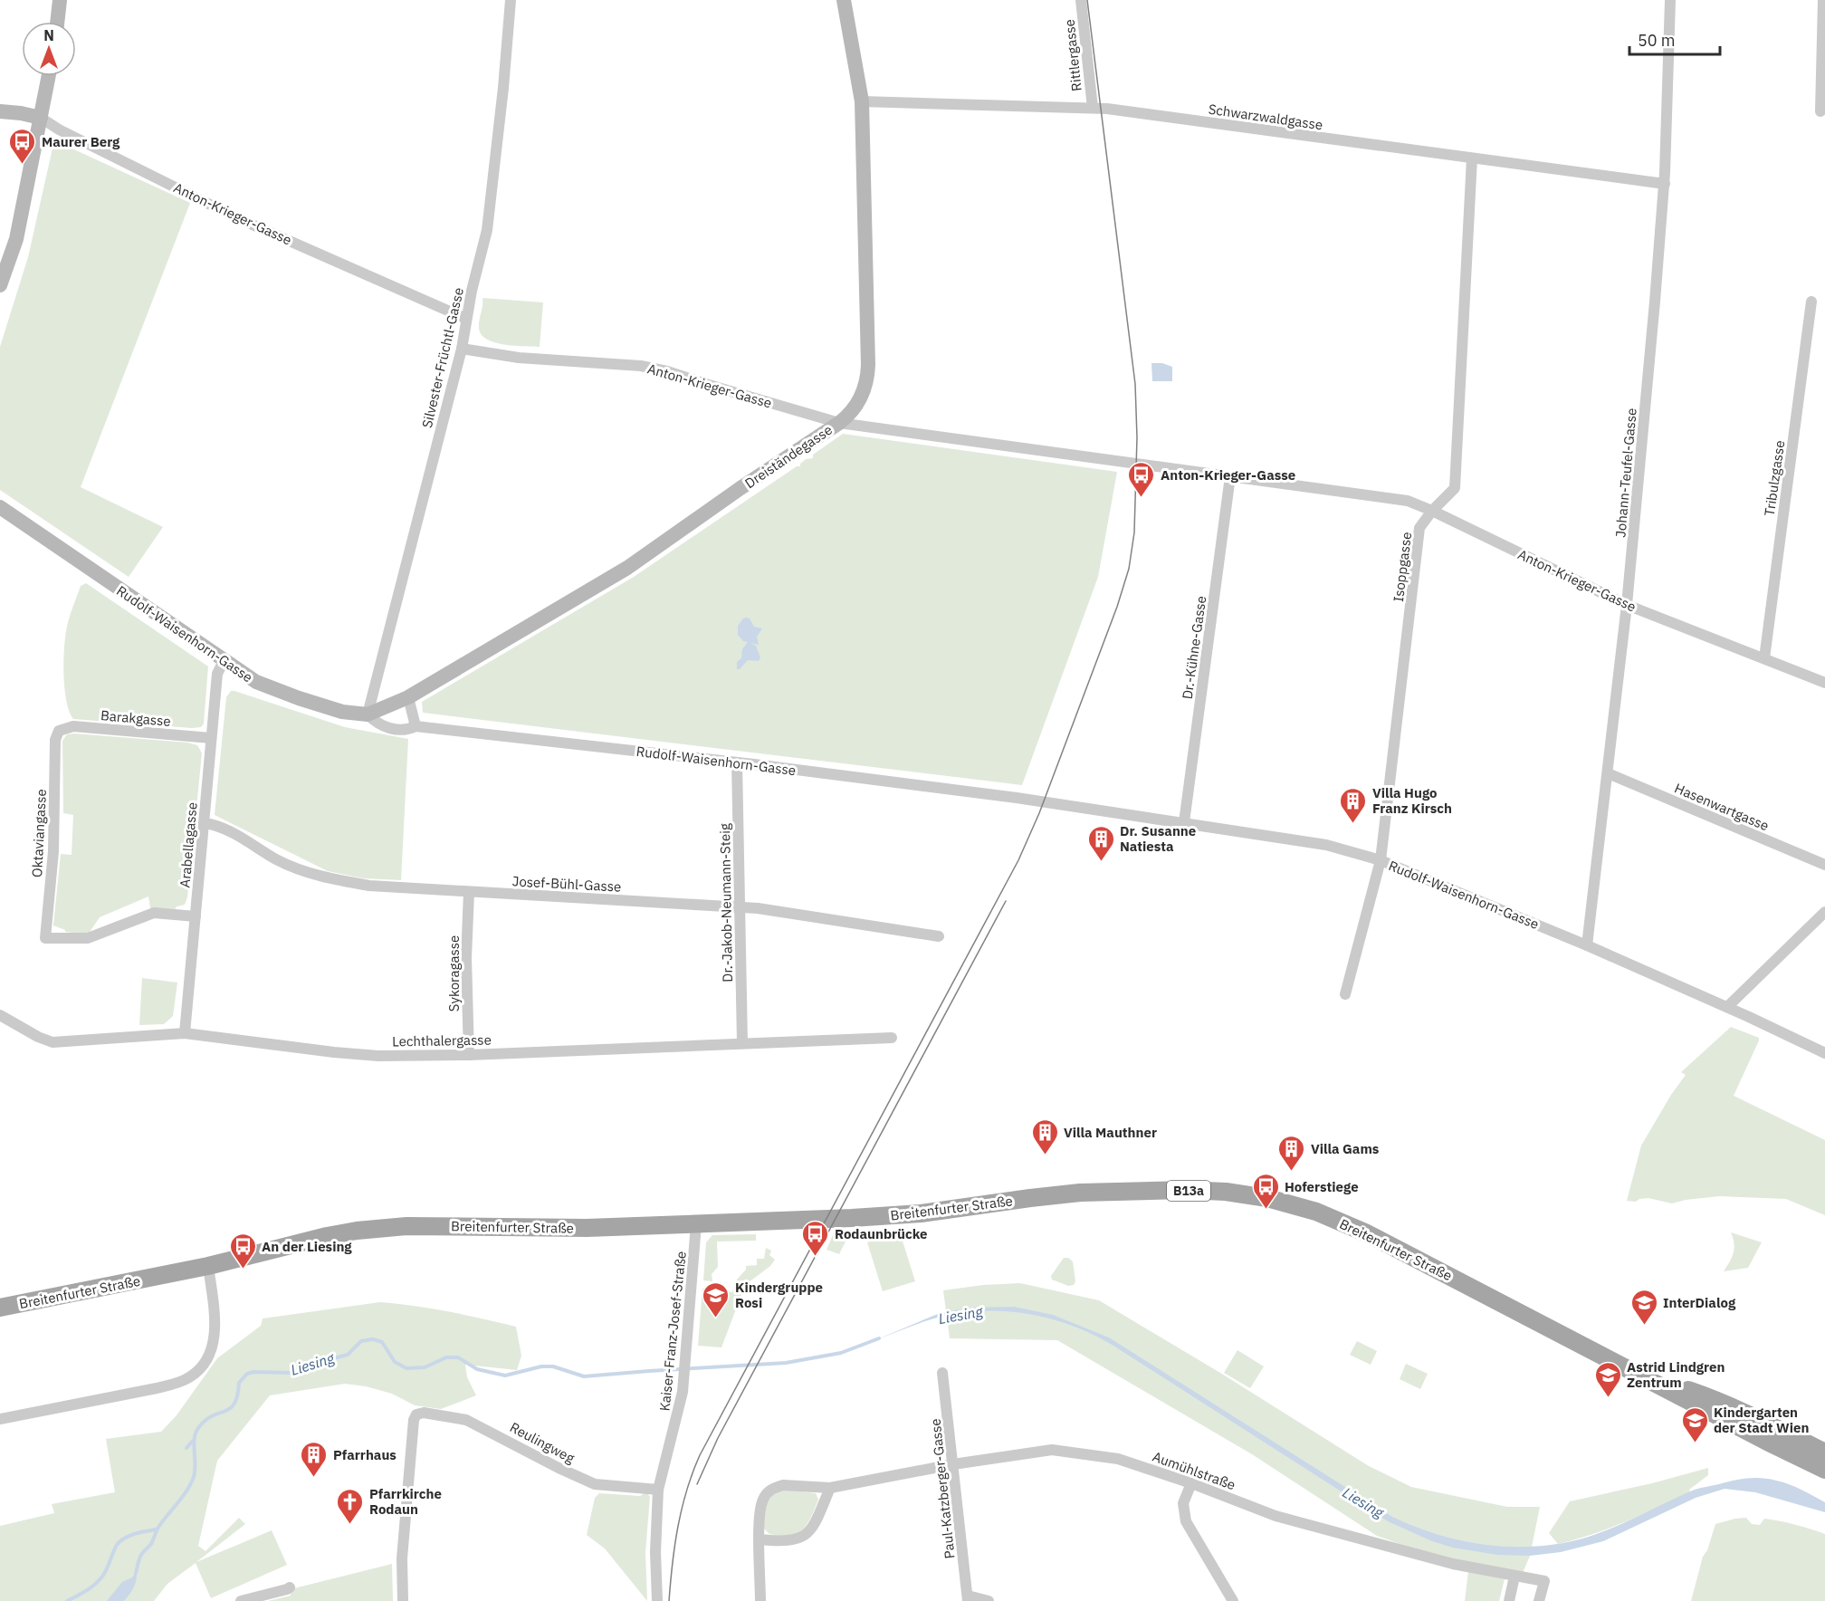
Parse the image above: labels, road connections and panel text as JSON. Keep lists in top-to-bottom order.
{
  "streets": {
    "main road": ["B13a", "Breitenfurter Straße"],
    "street": [
      "Rittlergasse",
      "Schwarzwaldgasse",
      "Anton-Krieger-Gasse",
      "Silvester-Früchtl-Gasse",
      "Dreiständegasse",
      "Johann-Teufel-Gasse",
      "Tribulzgasse",
      "Isoppgasse",
      "Rudolf-Waisenhorn-Gasse",
      "Dr.-Kühne-Gasse",
      "Barakgasse",
      "Hasenwartgasse",
      "Oktaviangasse",
      "Arabellagasse",
      "Josef-Bühl-Gasse",
      "Dr.-Jakob-Neumann-Steig",
      "Sykoragasse",
      "Lechthalergasse",
      "Kaiser-Franz-Josef-Straße",
      "Reulingweg",
      "Aumühlstraße",
      "Paul-Katzberger-Gasse"
    ]
  },
  "crossings": [
    ["Rittlergasse", "Schwarzwaldgasse"],
    ["Schwarzwaldgasse", "Dreiständegasse"],
    ["Schwarzwaldgasse", "Johann-Teufel-Gasse"],
    ["Schwarzwaldgasse", "Isoppgasse"],
    ["Anton-Krieger-Gasse", "Silvester-Früchtl-Gasse"],
    ["Anton-Krieger-Gasse", "Dreiständegasse"],
    ["Anton-Krieger-Gasse", "Johann-Teufel-Gasse"],
    ["Anton-Krieger-Gasse", "Tribulzgasse"],
    ["Anton-Krieger-Gasse", "Isoppgasse"],
    ["Anton-Krieger-Gasse", "Dr.-Kühne-Gasse"],
    ["Silvester-Früchtl-Gasse", "Dreiständegasse"],
    ["Silvester-Früchtl-Gasse", "Rudolf-Waisenhorn-Gasse"],
    ["Dreiständegasse", "Rudolf-Waisenhorn-Gasse"],
    ["Johann-Teufel-Gasse", "Rudolf-Waisenhorn-Gasse"],
    ["Johann-Teufel-Gasse", "Hasenwartgasse"],
    ["Isoppgasse", "Rudolf-Waisenhorn-Gasse"],
    ["Rudolf-Waisenhorn-Gasse", "Dr.-Kühne-Gasse"],
    ["Rudolf-Waisenhorn-Gasse", "Arabellagasse"],
    ["Rudolf-Waisenhorn-Gasse", "Dr.-Jakob-Neumann-Steig"],
    ["Barakgasse", "Oktaviangasse"],
    ["Barakgasse", "Arabellagasse"],
    ["Oktaviangasse", "Arabellagasse"],
    ["Arabellagasse", "Josef-Bühl-Gasse"],
    ["Arabellagasse", "Lechthalergasse"],
    ["Josef-Bühl-Gasse", "Dr.-Jakob-Neumann-Steig"],
    ["Josef-Bühl-Gasse", "Sykoragasse"],
    ["Dr.-Jakob-Neumann-Steig", "Lechthalergasse"],
    ["Sykoragasse", "Lechthalergasse"],
    ["Breitenfurter Straße", "Kaiser-Franz-Josef-Straße"],
    ["Kaiser-Franz-Josef-Straße", "Reulingweg"],
    ["Aumühlstraße", "Paul-Katzberger-Gasse"]
  ],
  "water": ["Liesing"],
  "places": {
    "bus stop": [
      "Maurer Berg",
      "Anton-Krieger-Gasse",
      "Hoferstiege",
      "Rodaunbrücke",
      "An der Liesing"
    ],
    "building": [
      "Villa Hugo Franz Kirsch",
      "Dr. Susanne Natiesta",
      "Villa Mauthner",
      "Villa Gams",
      "Pfarrhaus"
    ],
    "school or university": [
      "Kindergruppe Rosi",
      "InterDialog",
      "Astrid Lindgren Zentrum",
      "Kindergarten der Stadt Wien"
    ],
    "church": ["Pfarrkirche Rodaun"]
  },
  "scale_bar": "50 m",
  "north": "top"
}
